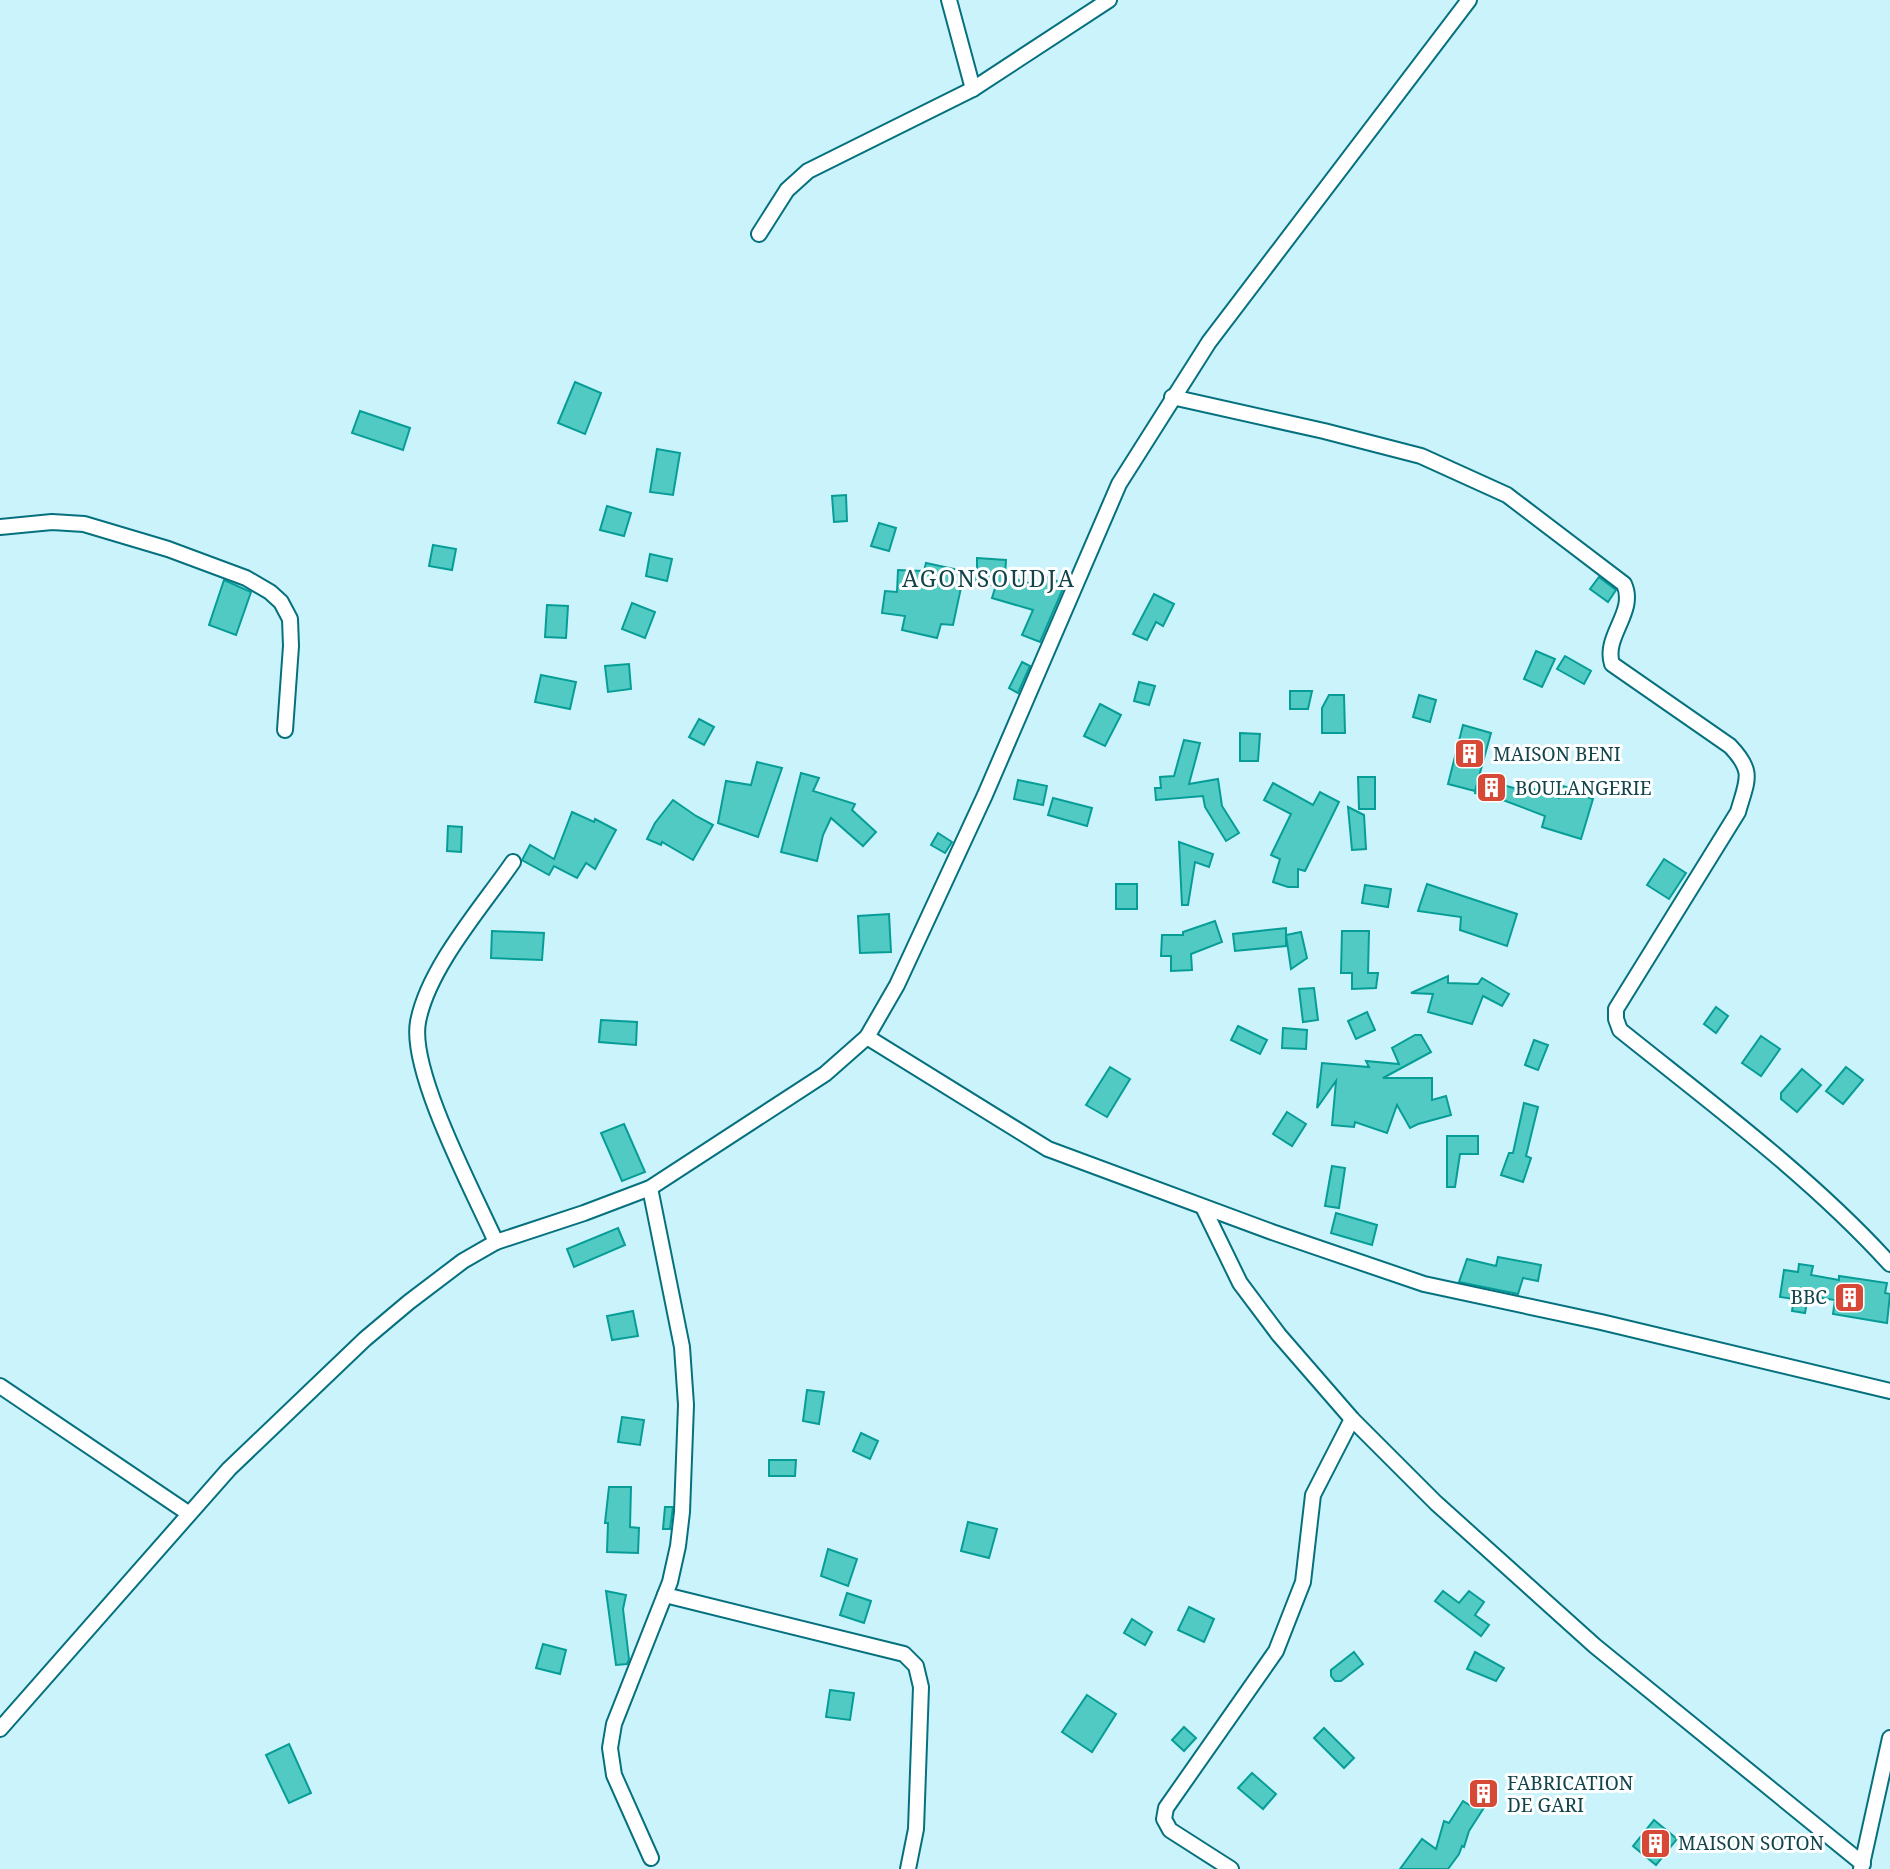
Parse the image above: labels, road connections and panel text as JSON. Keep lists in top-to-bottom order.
{
  "districts": ["AGONSOUDJA"],
  "places": {
    "building": [
      "MAISON BENI",
      "BOULANGERIE",
      "BBC",
      "FABRICATION DE GARI",
      "MAISON SOTON"
    ]
  }
}
